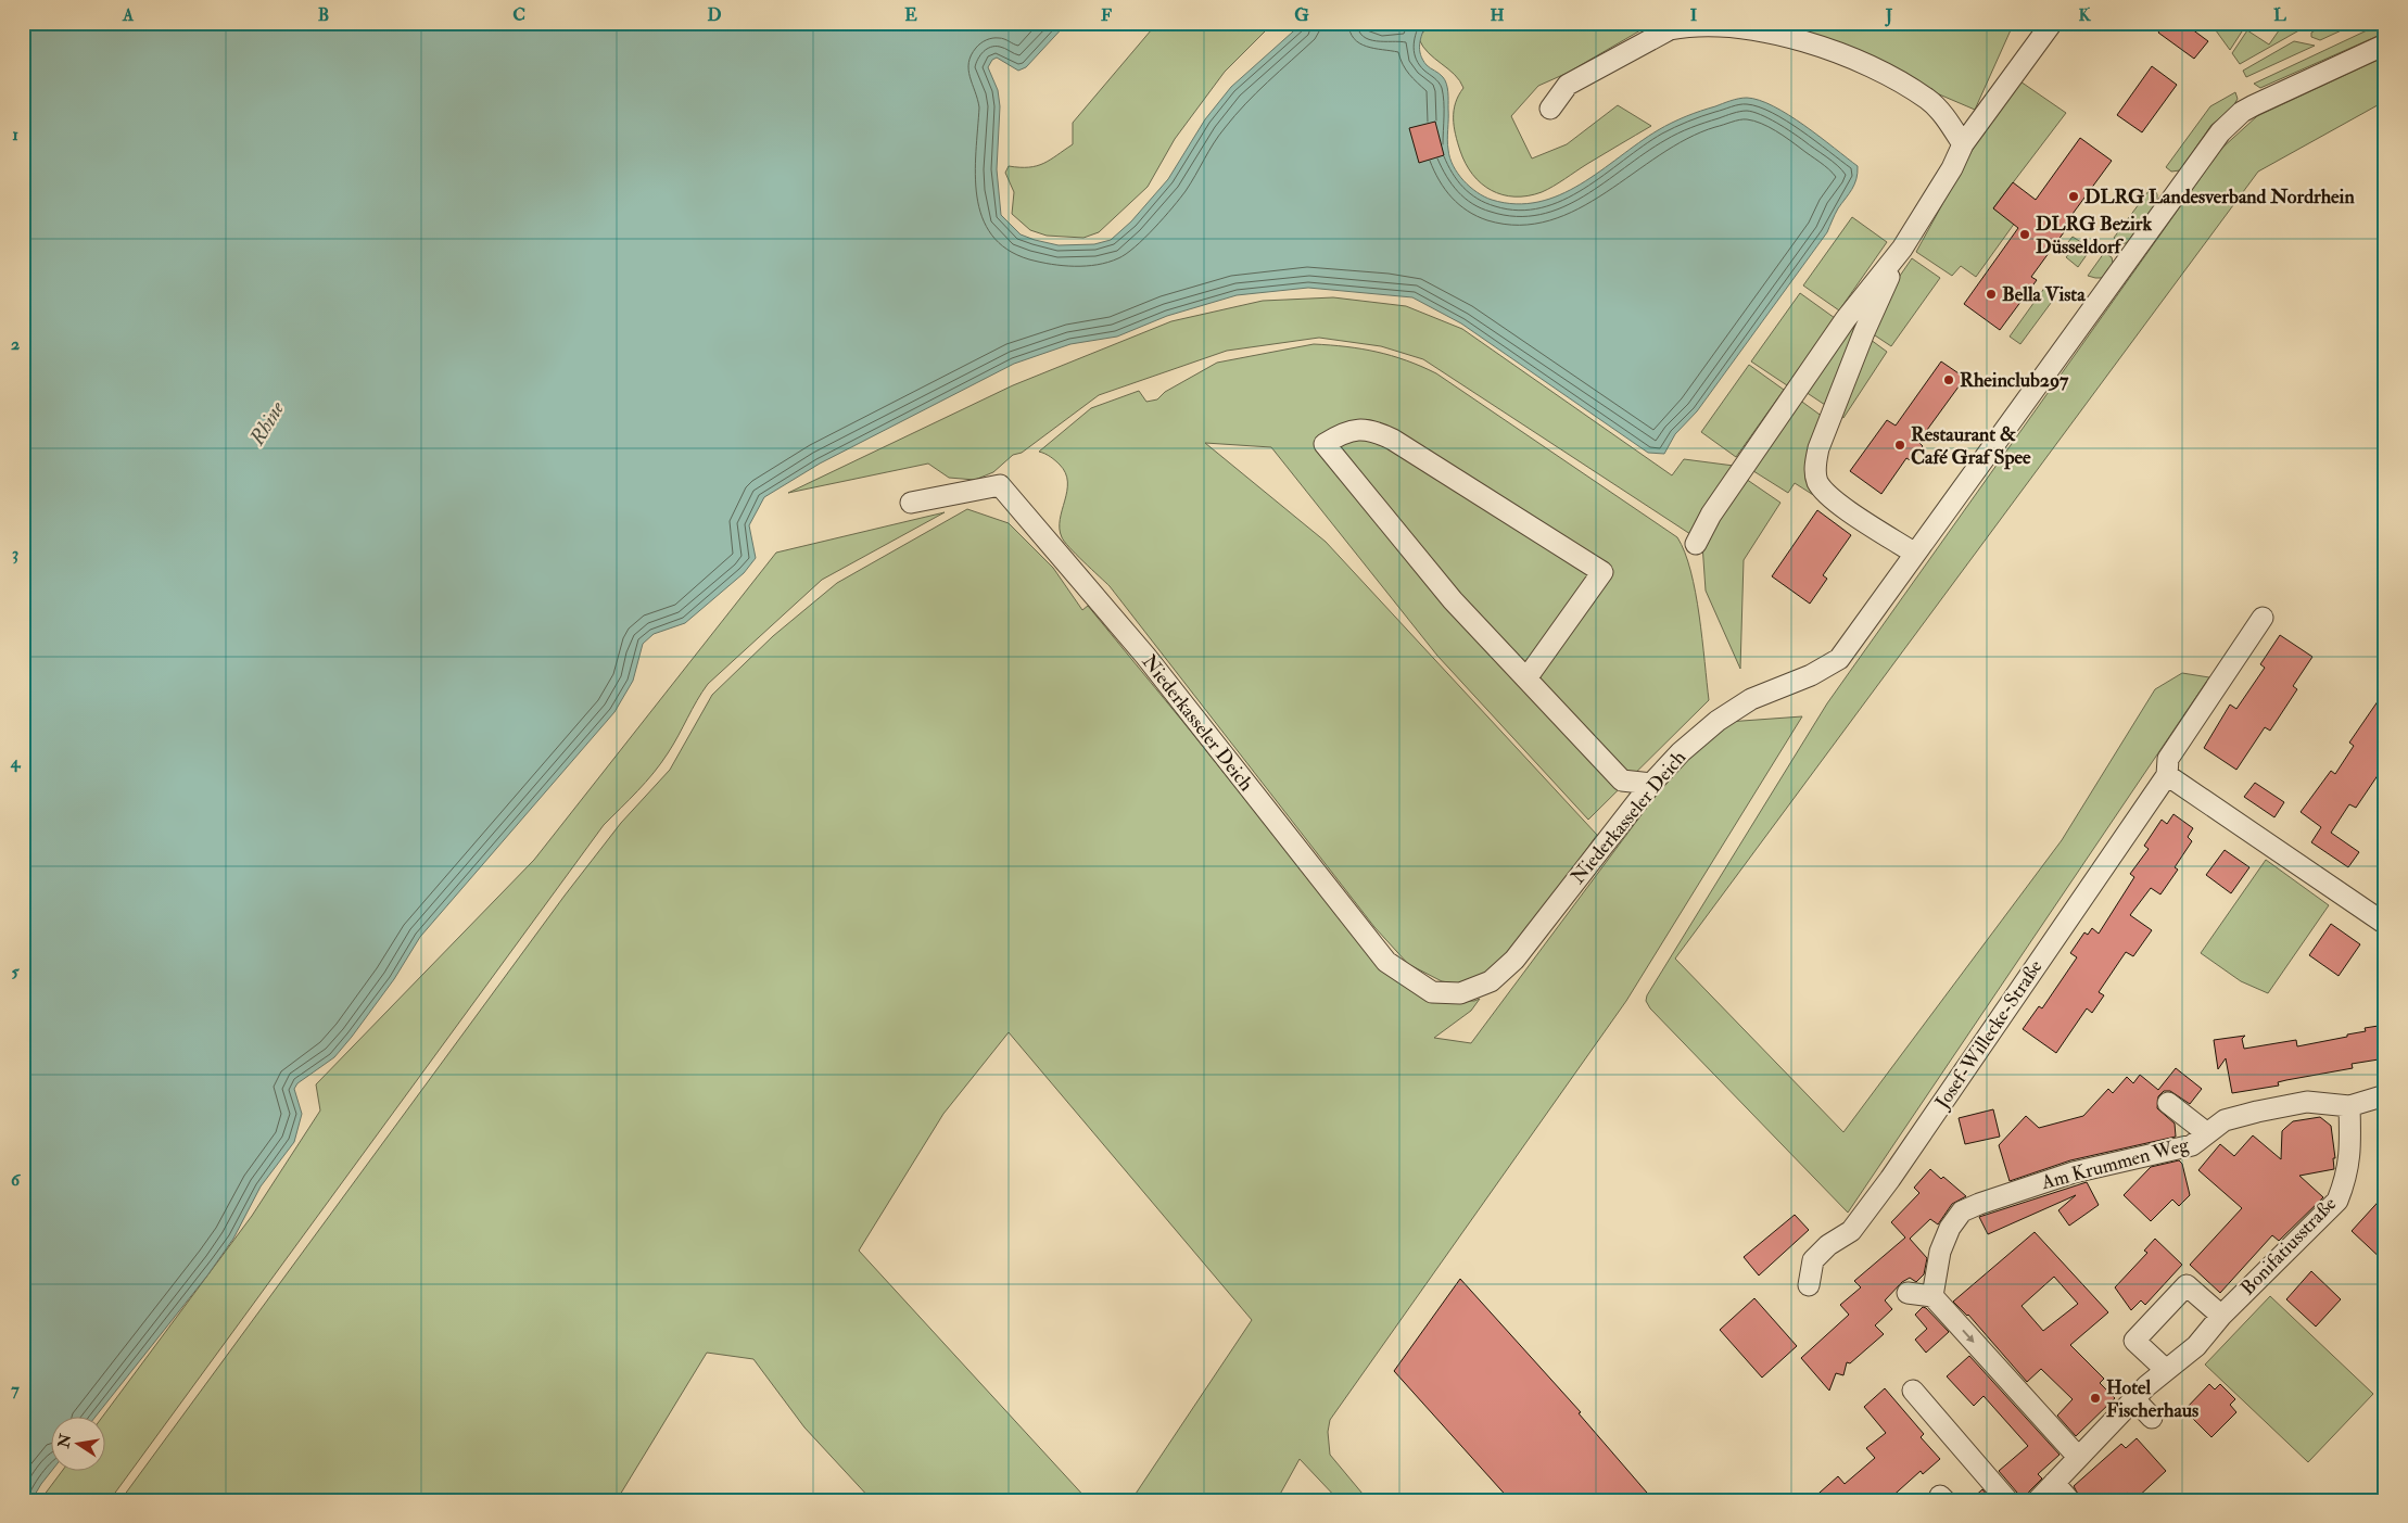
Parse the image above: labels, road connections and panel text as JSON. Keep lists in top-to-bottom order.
{
  "streets": {
    "street": [
      "Niederkasseler Deich",
      "Josef-Willecke-Straße",
      "Am Krummen Weg",
      "Bonifatiusstraße"
    ]
  },
  "crossings": [
    ["Am Krummen Weg", "Bonifatiusstraße"]
  ],
  "water": ["Rhine"],
  "places": [
    "DLRG Landesverband Nordrhein",
    "DLRG Bezirk Düsseldorf",
    "Bella Vista",
    "Rheinclub297",
    "Restaurant & Café Graf Spee",
    "Hotel Fischerhaus"
  ],
  "north": "left",
  "grid": {
    "columns": [
      "A",
      "B",
      "C",
      "D",
      "E",
      "F",
      "G",
      "H",
      "I",
      "J",
      "K",
      "L"
    ],
    "rows": [
      "1",
      "2",
      "3",
      "4",
      "5",
      "6",
      "7"
    ]
  }
}
